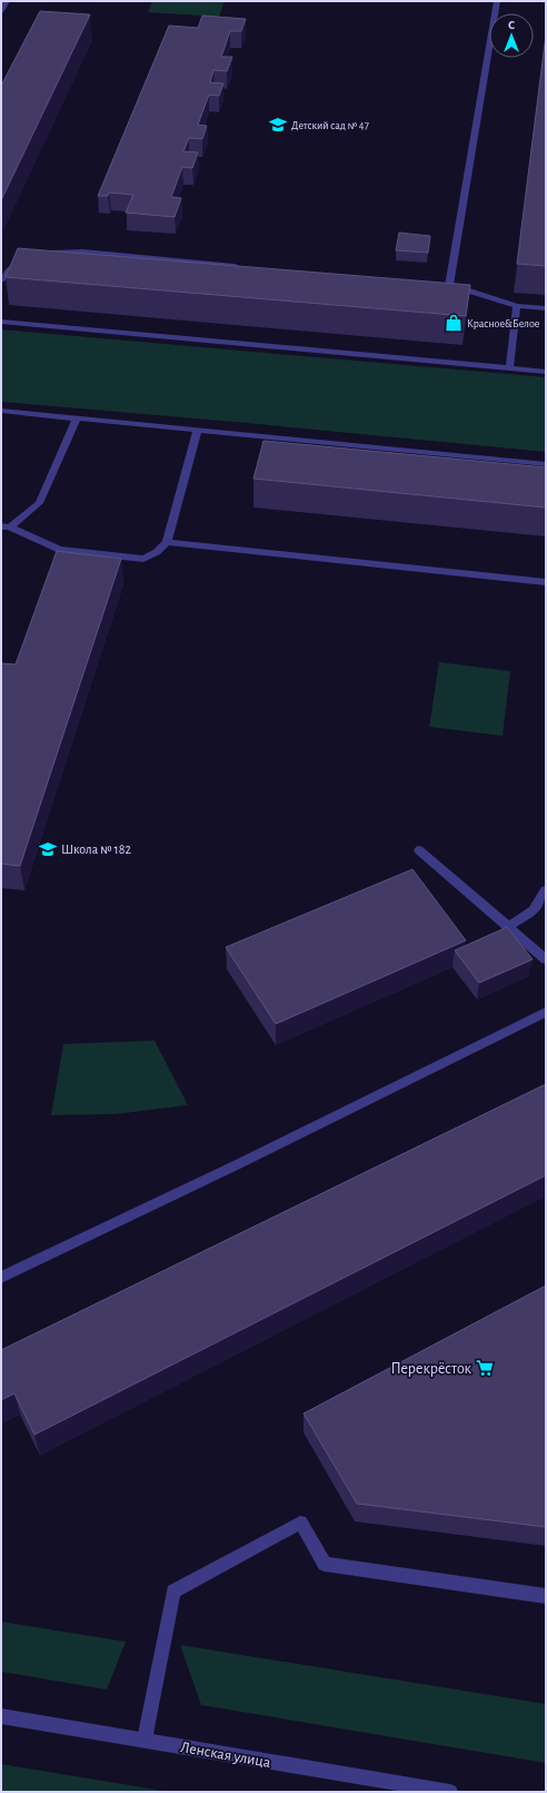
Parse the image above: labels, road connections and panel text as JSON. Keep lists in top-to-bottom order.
{
  "streets": {
    "street": ["Ленская улица"]
  },
  "places": {
    "school or university": ["Детский сад № 47", "Школа № 182"],
    "shop": ["Красное&Белое"],
    "supermarket": ["Перекрёсток"]
  },
  "north": "top"
}
